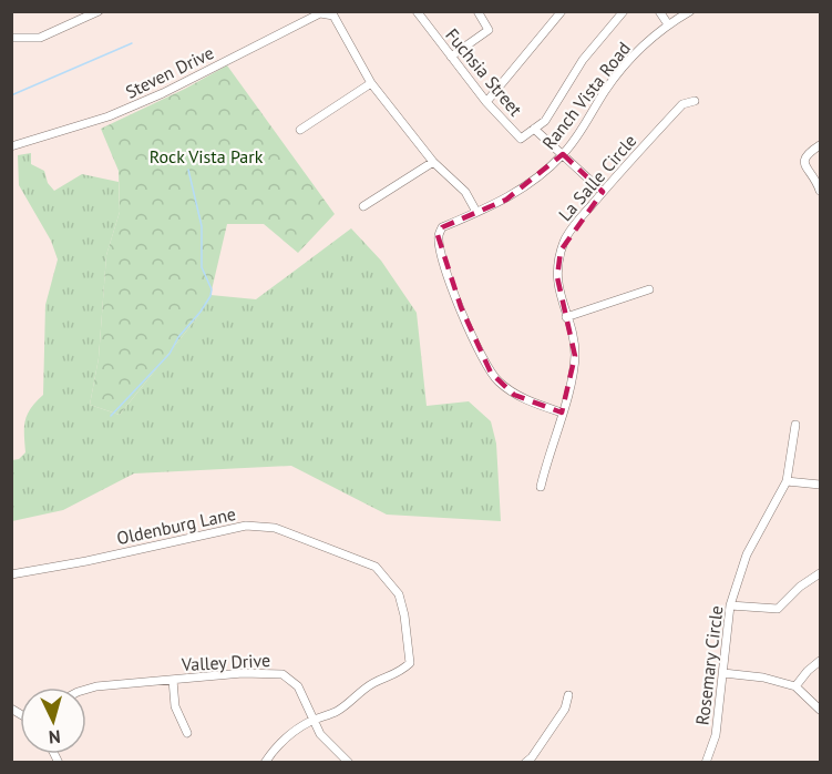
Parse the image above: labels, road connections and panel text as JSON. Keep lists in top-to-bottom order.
{
  "streets": {
    "street": [
      "Steven Drive",
      "Fuchsia Street",
      "Ranch Vista Road",
      "La Salle Circle",
      "Oldenburg Lane",
      "Valley Drive",
      "Rosemary Circle"
    ]
  },
  "crossings": [
    ["Ranch Vista Road", "La Salle Circle"],
    ["Oldenburg Lane", "Valley Drive"]
  ],
  "parks": ["Rock Vista Park"],
  "north": "bottom"
}
